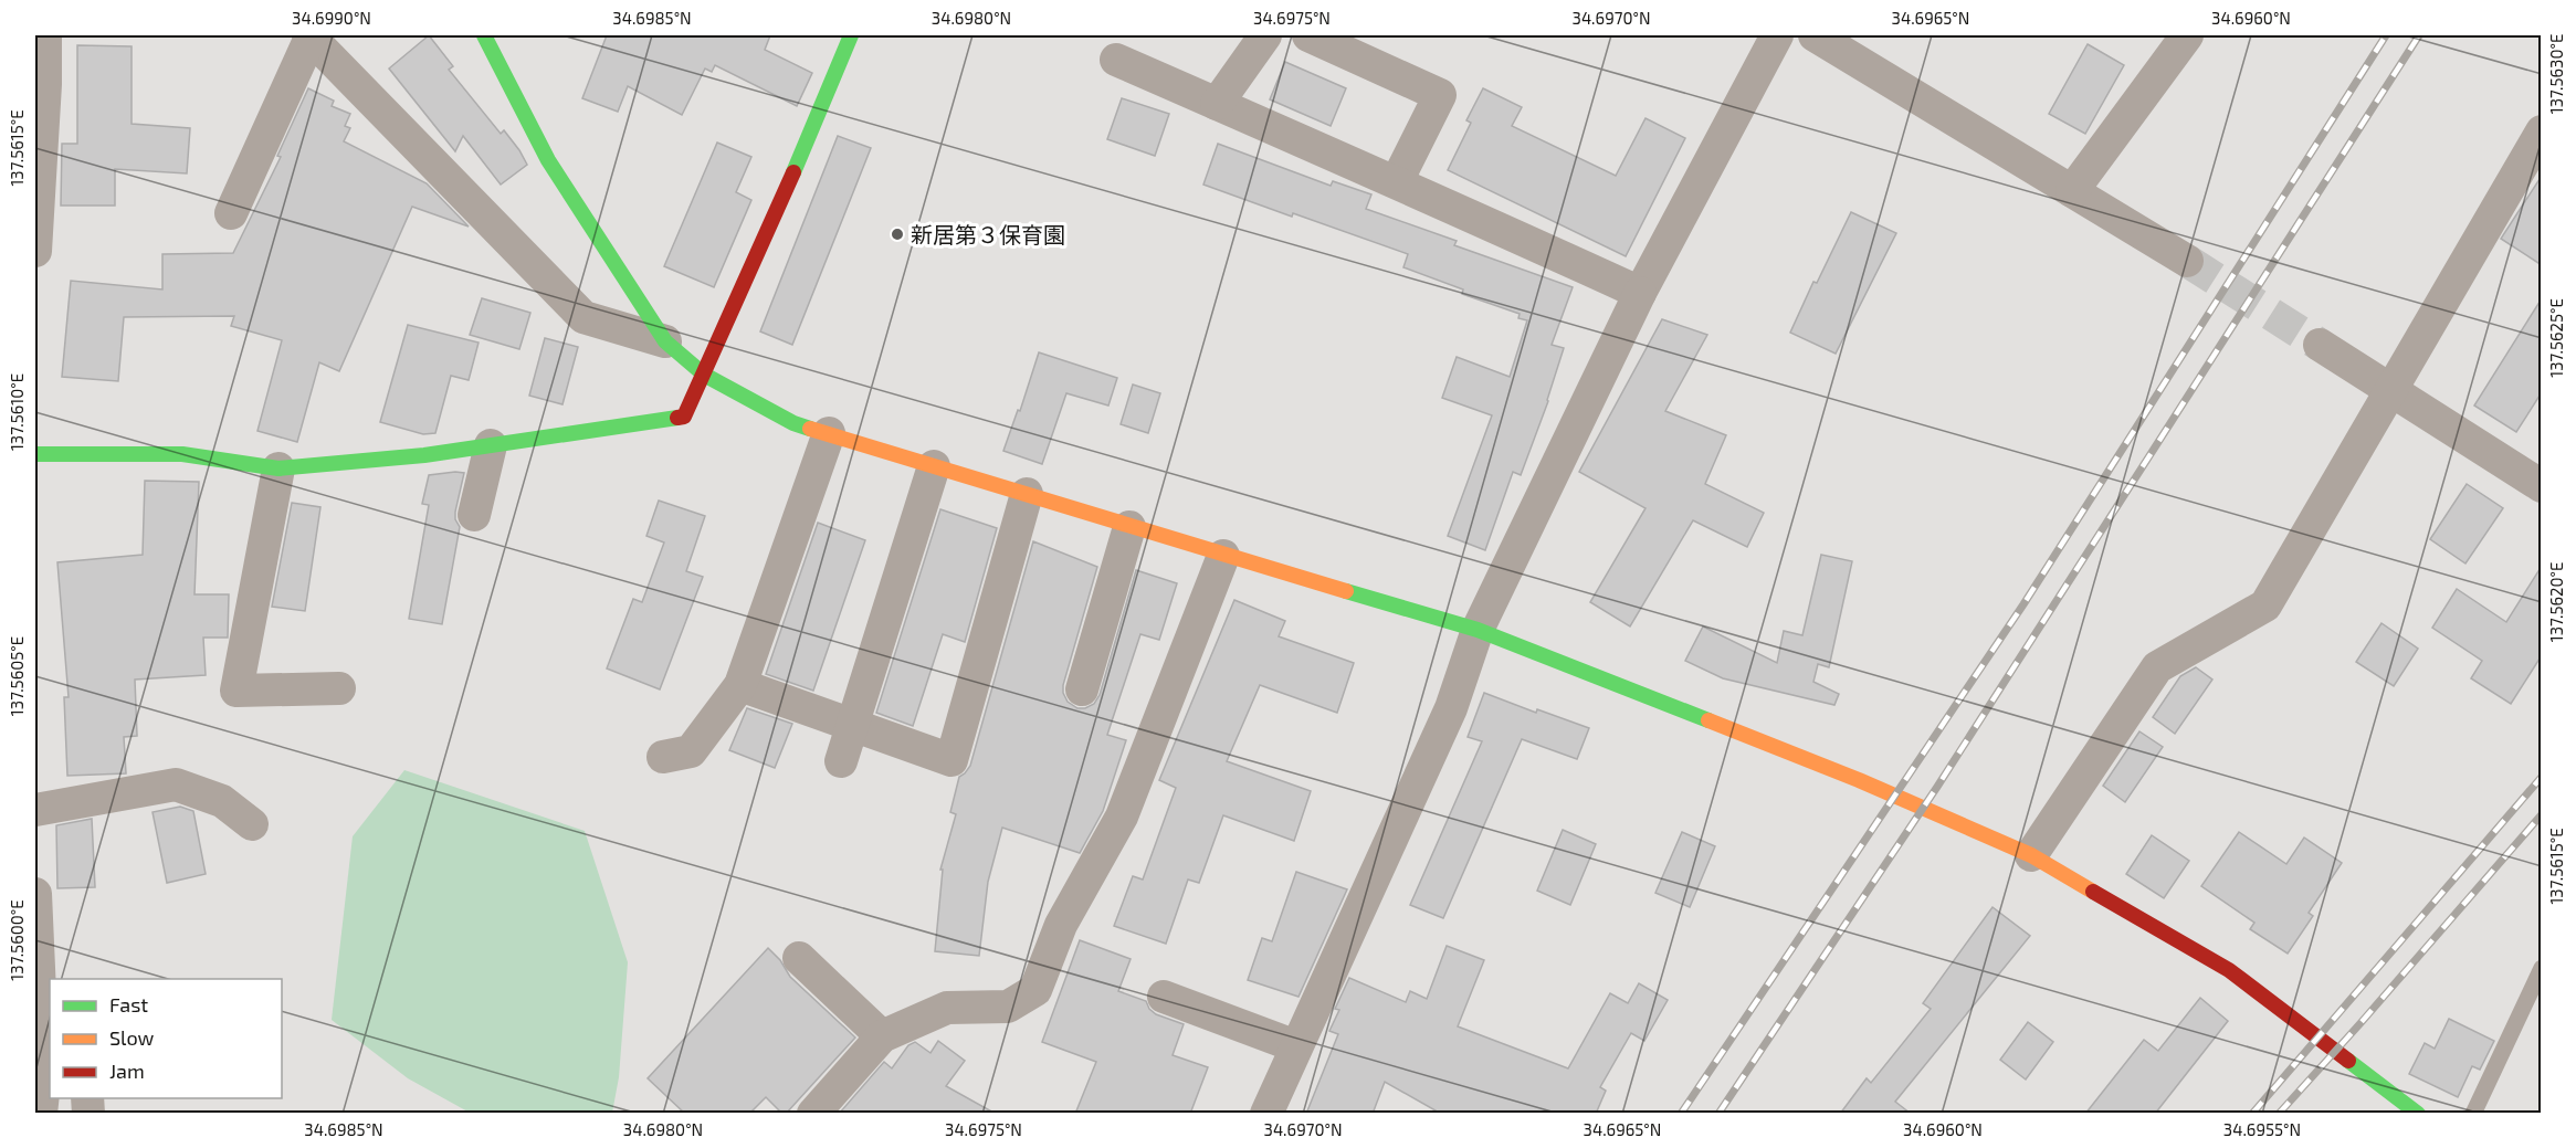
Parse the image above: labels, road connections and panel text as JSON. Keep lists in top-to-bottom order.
{
  "places": ["新居第３保育園"],
  "legend": ["Fast", "Slow", "Jam"],
  "coordinates": [
    "34.6990°N",
    "34.6985°N",
    "34.6980°N",
    "34.6975°N",
    "34.6970°N",
    "34.6965°N",
    "34.6960°N",
    "137.5630°E",
    "137.5615°E",
    "137.5625°E",
    "137.5610°E",
    "137.5620°E",
    "137.5605°E",
    "137.5600°E",
    "34.6955°N"
  ]
}
